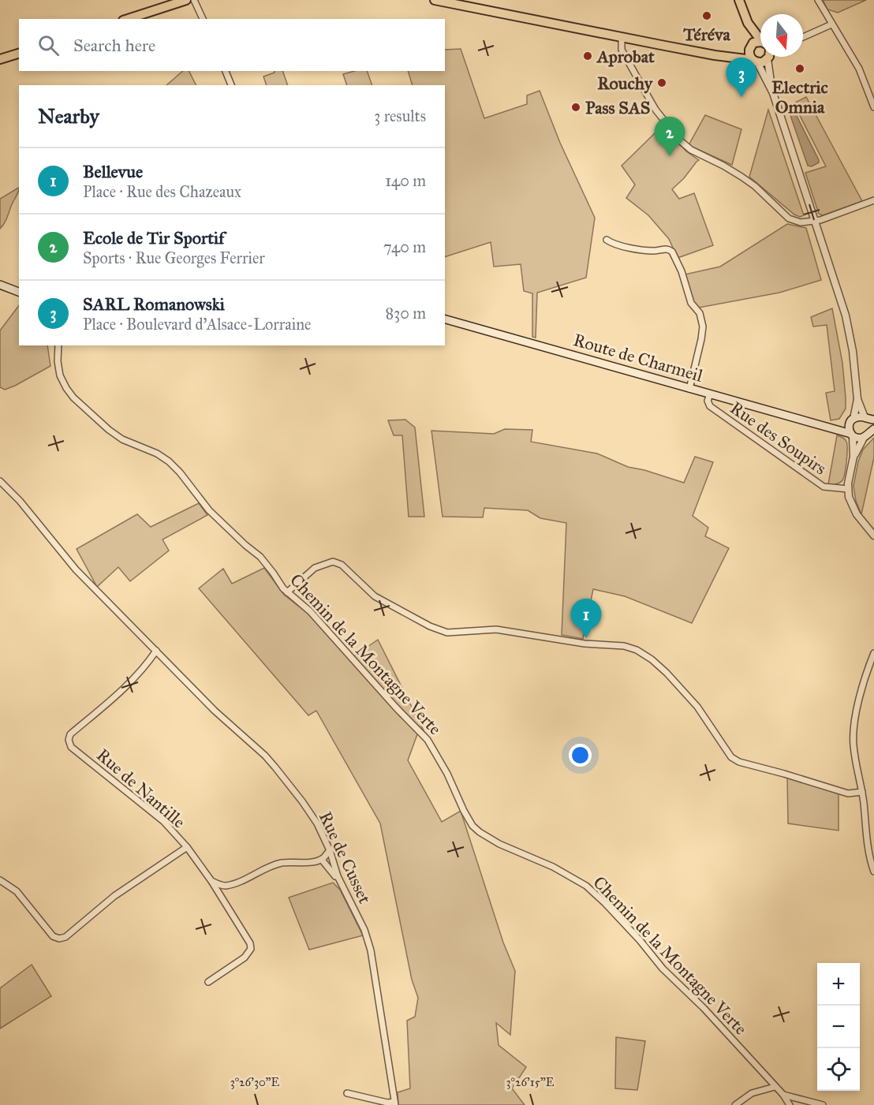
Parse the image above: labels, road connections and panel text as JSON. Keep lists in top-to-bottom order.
{
  "streets": {
    "main road": ["Route de Charmeil"],
    "street": [
      "Rue des Soupirs",
      "Chemin de la Montagne Verte",
      "Rue de Nantille",
      "Rue de Cusset"
    ]
  },
  "crossings": [
    ["Route de Charmeil", "Rue des Soupirs"],
    ["Rue de Nantille", "Rue de Cusset"]
  ],
  "places": [
    "Téréva",
    "Aprobat",
    "Electric Omnia",
    "Rouchy",
    "Pass SAS"
  ],
  "north": "bottom",
  "page": {
    "search": "Search here",
    "pins": ["3", "2", "1"],
    "heading": ["Nearby", "3 results"],
    "list": [
      {
        "mark": "1",
        "name": "Bellevue",
        "note": "Place · Rue des Chazeaux",
        "value": "140 m"
      },
      {
        "mark": "2",
        "name": "Ecole de Tir Sportif",
        "note": "Sports · Rue Georges Ferrier",
        "value": "740 m"
      },
      {
        "mark": "3",
        "name": "SARL Romanowski",
        "note": "Place · Boulevard d'Alsace-Lorraine",
        "value": "830 m"
      }
    ],
    "map_buttons": ["+", "−"]
  },
  "coordinates": ["3°26'30\"E", "3°26'15\"E"]
}
